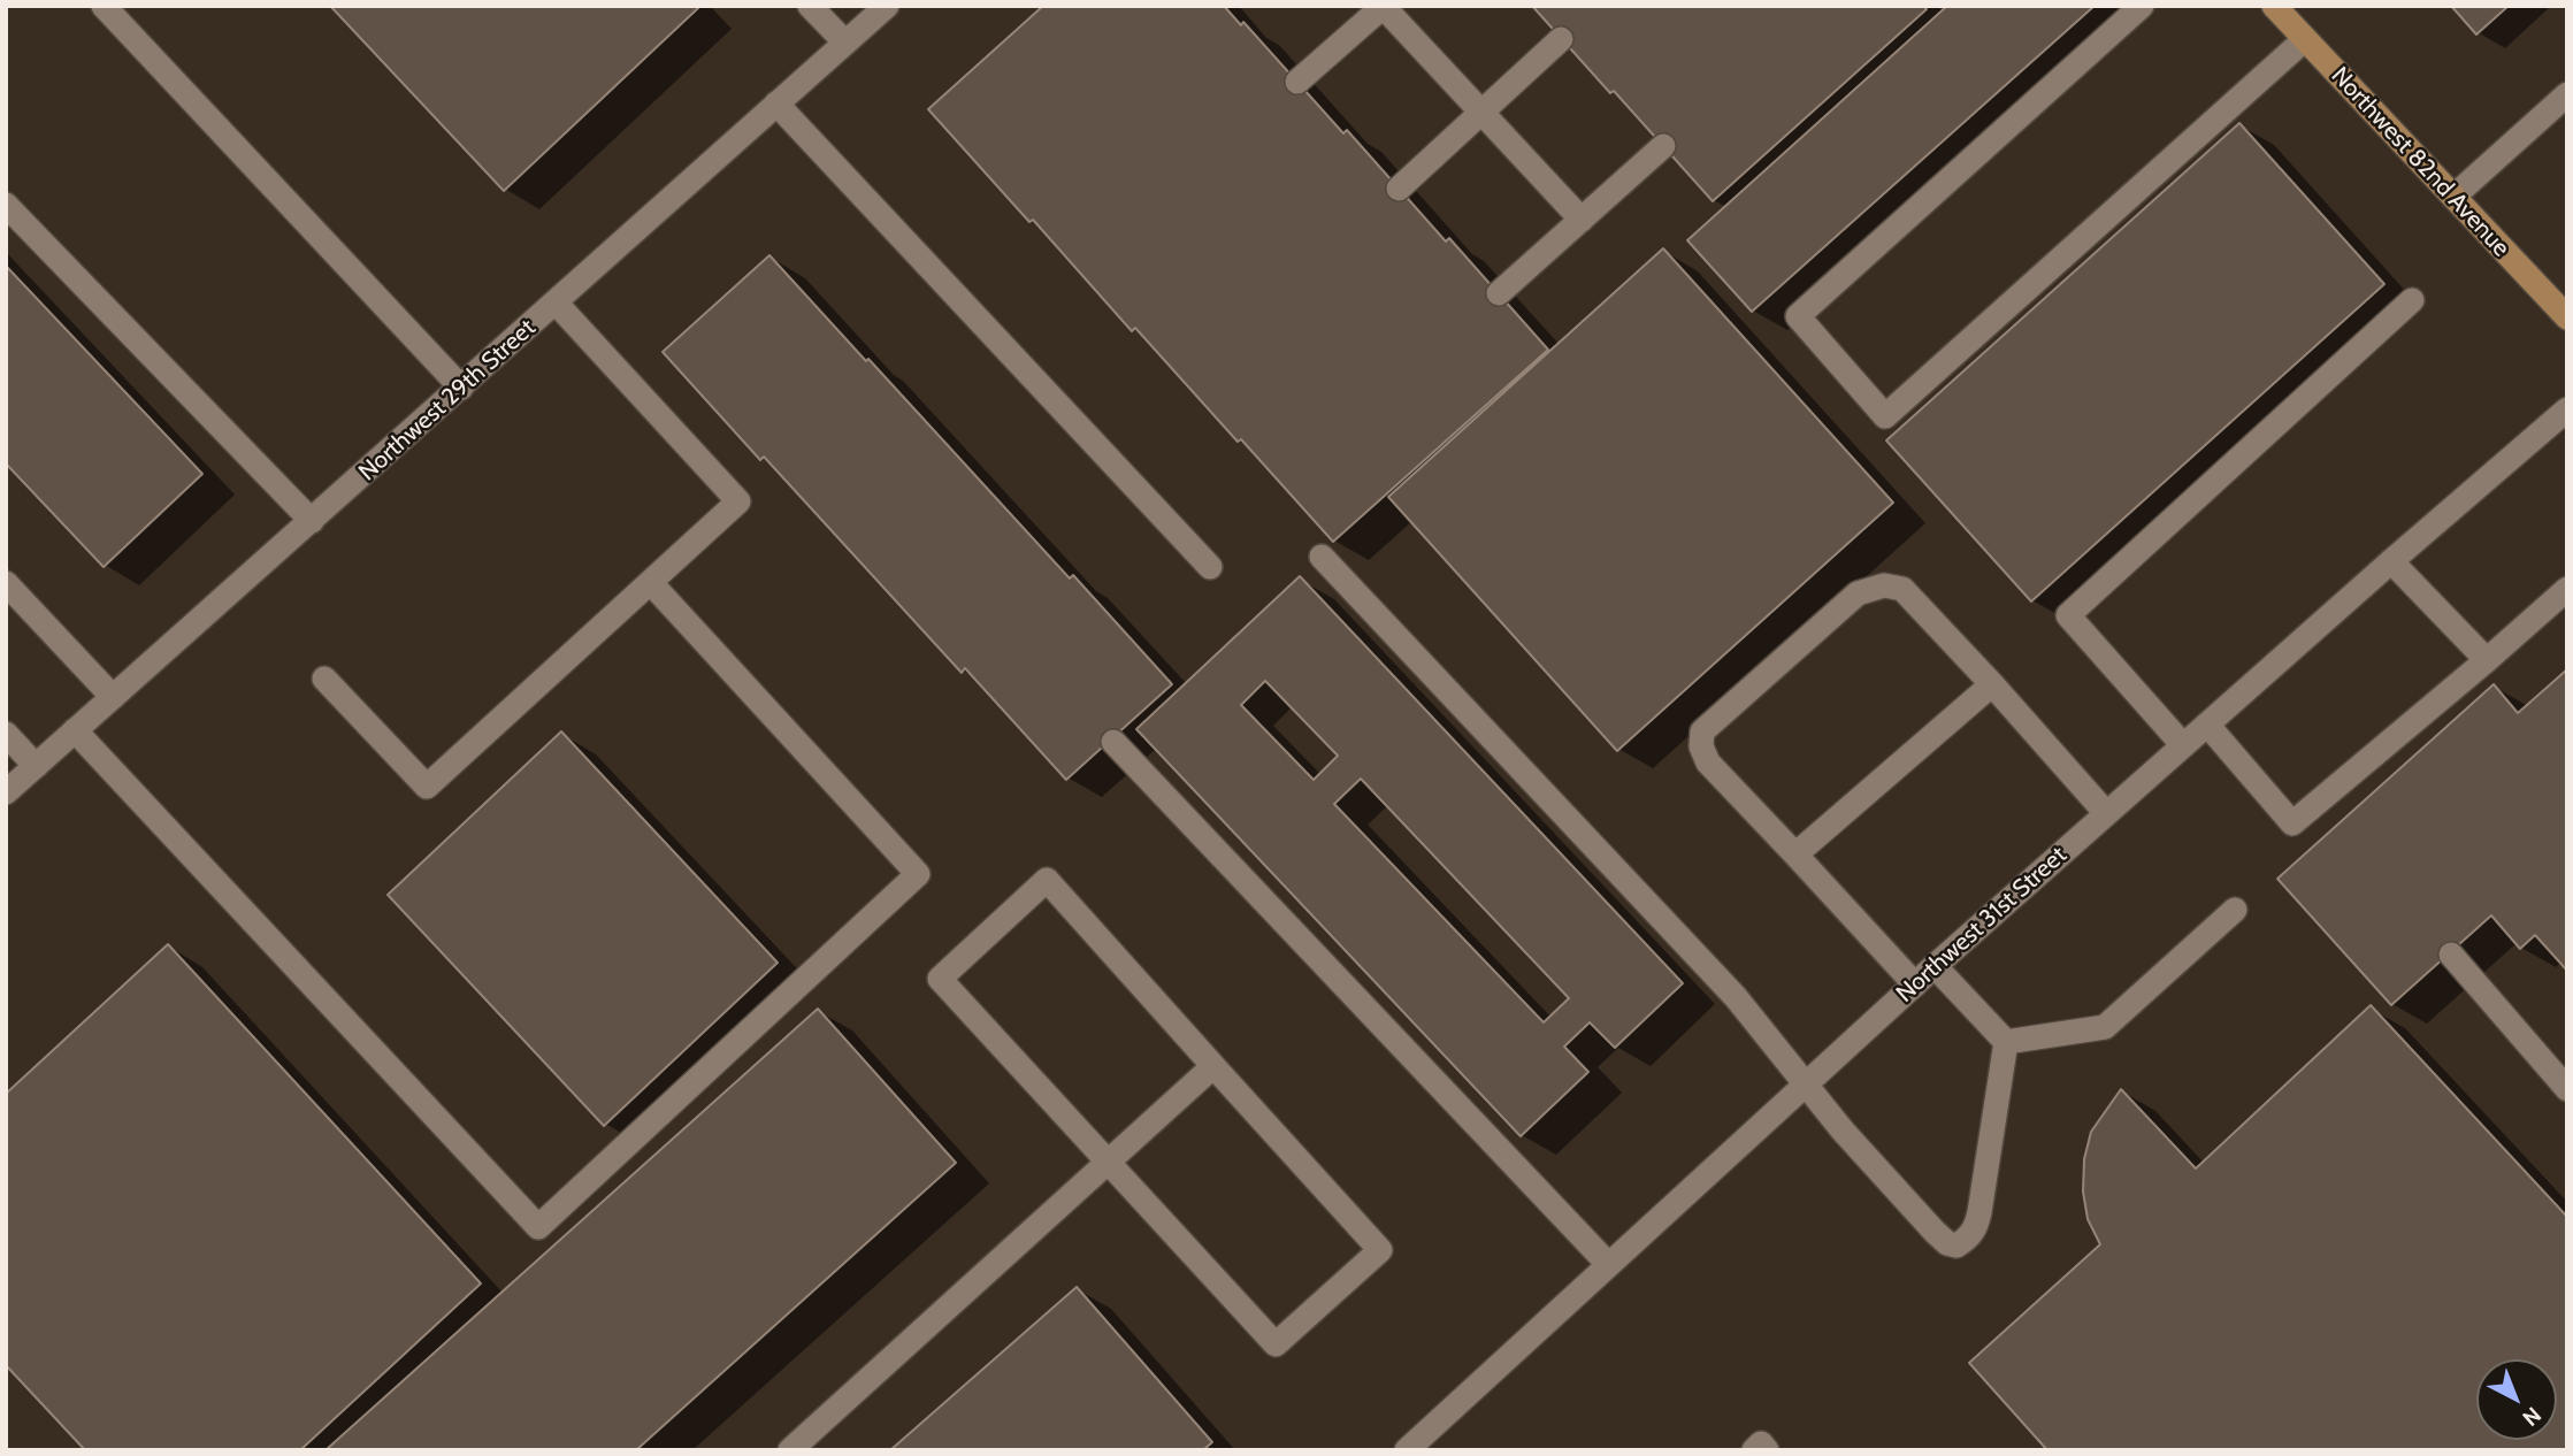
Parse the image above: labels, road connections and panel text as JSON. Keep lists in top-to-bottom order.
{
  "streets": {
    "street": ["Northwest 82nd Avenue", "Northwest 29th Street", "Northwest 31st Street"]
  },
  "north": "bottom right"
}
